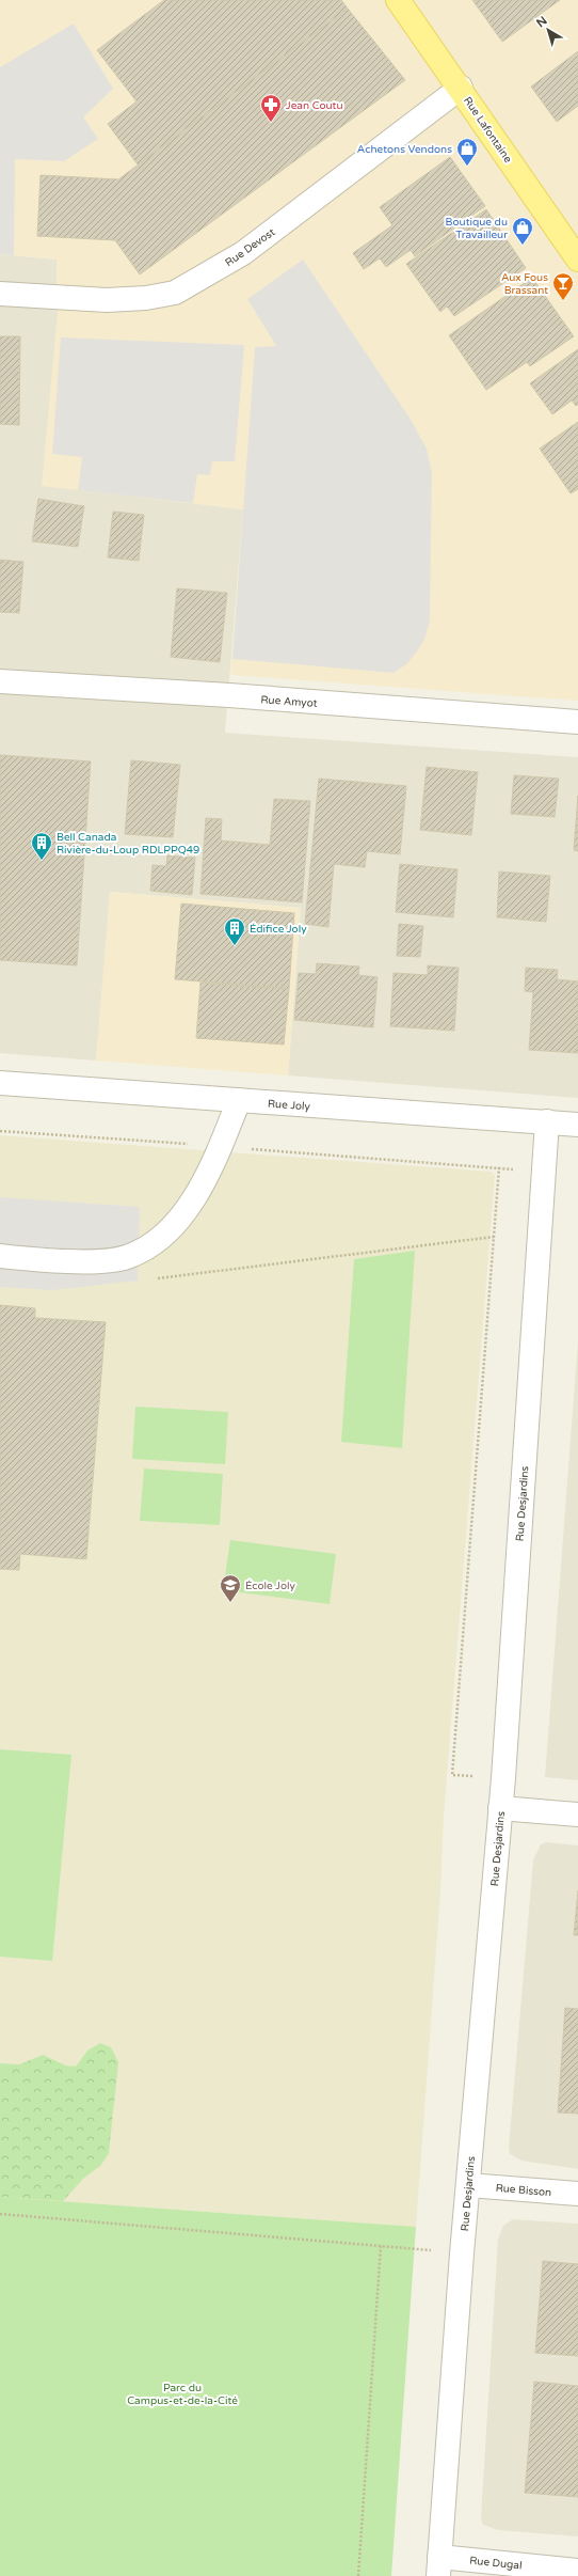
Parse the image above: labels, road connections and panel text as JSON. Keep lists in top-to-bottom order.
{
  "streets": {
    "main road": ["Rue Lafontaine"],
    "street": [
      "Rue Devost",
      "Rue Amyot",
      "Rue Joly",
      "Rue Desjardins",
      "Rue Bisson",
      "Rue Dugal"
    ]
  },
  "crossings": [
    ["Rue Lafontaine", "Rue Devost"],
    ["Rue Joly", "Rue Desjardins"],
    ["Rue Desjardins", "Rue Bisson"],
    ["Rue Desjardins", "Rue Dugal"]
  ],
  "parks": ["Parc du Campus-et-de-la-Cité"],
  "places": {
    "pharmacy": ["Jean Coutu"],
    "shop": ["Achetons Vendons", "Boutique du Travailleur"],
    "bar": ["Aux Fous Brassant"],
    "building": ["Bell Canada Rivière-du-Loup RDLPPQ49", "Édifice Joly"],
    "school or university": ["École Joly"]
  },
  "north": "top left"
}
